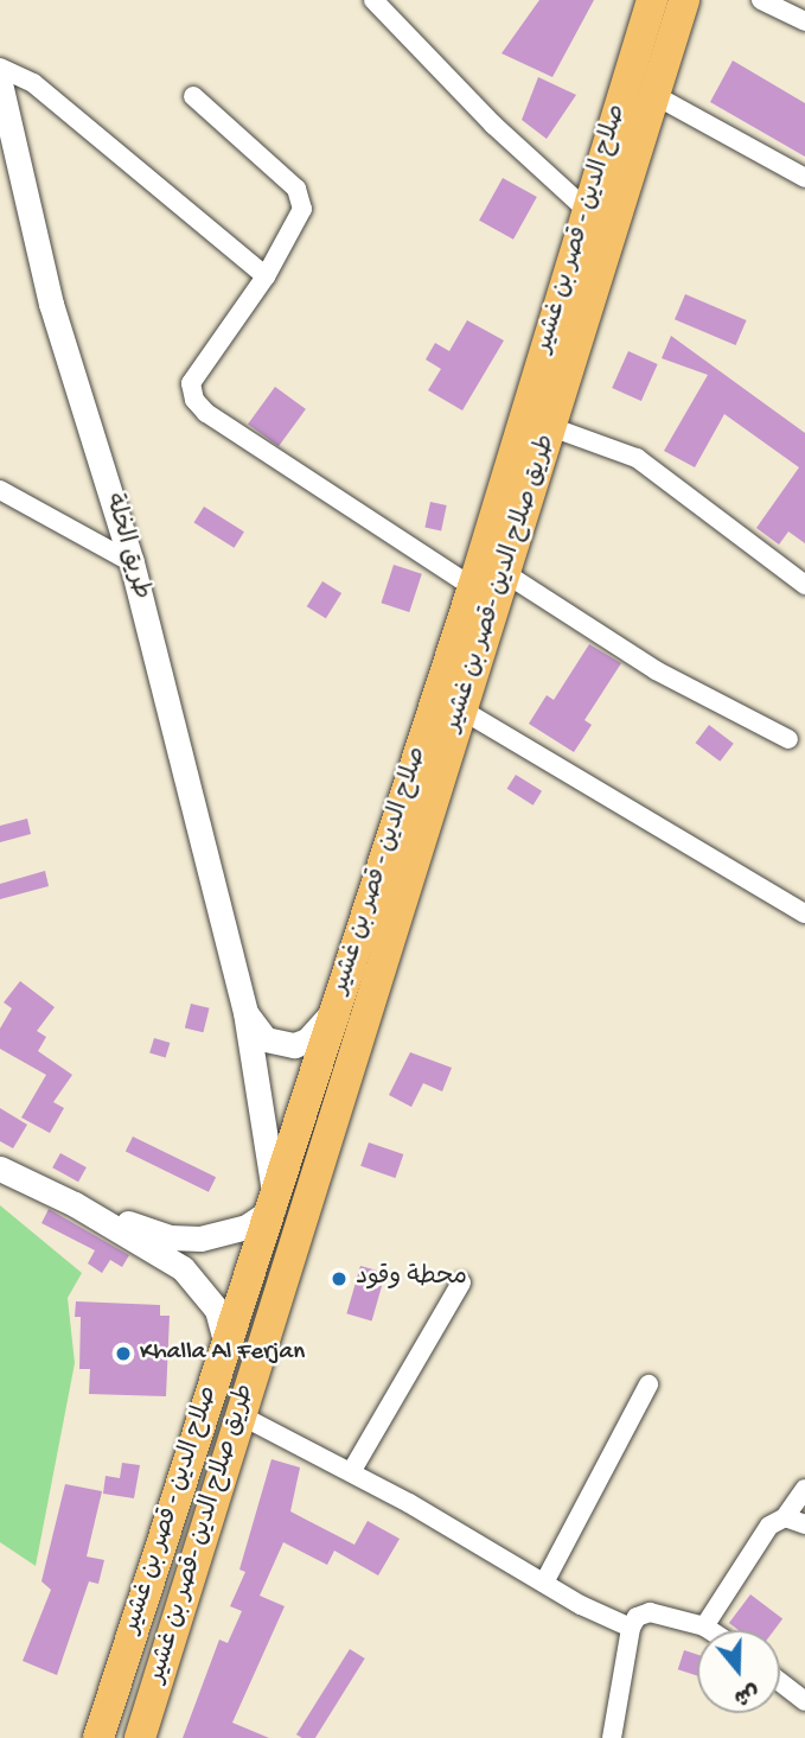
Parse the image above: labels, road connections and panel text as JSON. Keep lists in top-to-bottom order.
{
  "streets": {
    "highway": ["صلاح الدين - قصر بن غشير", "طريق صلاح الدين -قصر بن غشير"],
    "street": ["طريق الخلة"]
  },
  "crossings": [
    ["صلاح الدين - قصر بن غشير", "طريق الخلة"]
  ],
  "places": ["محطة وقود", "Khalla Al Ferjan"],
  "north": "bottom"
}
